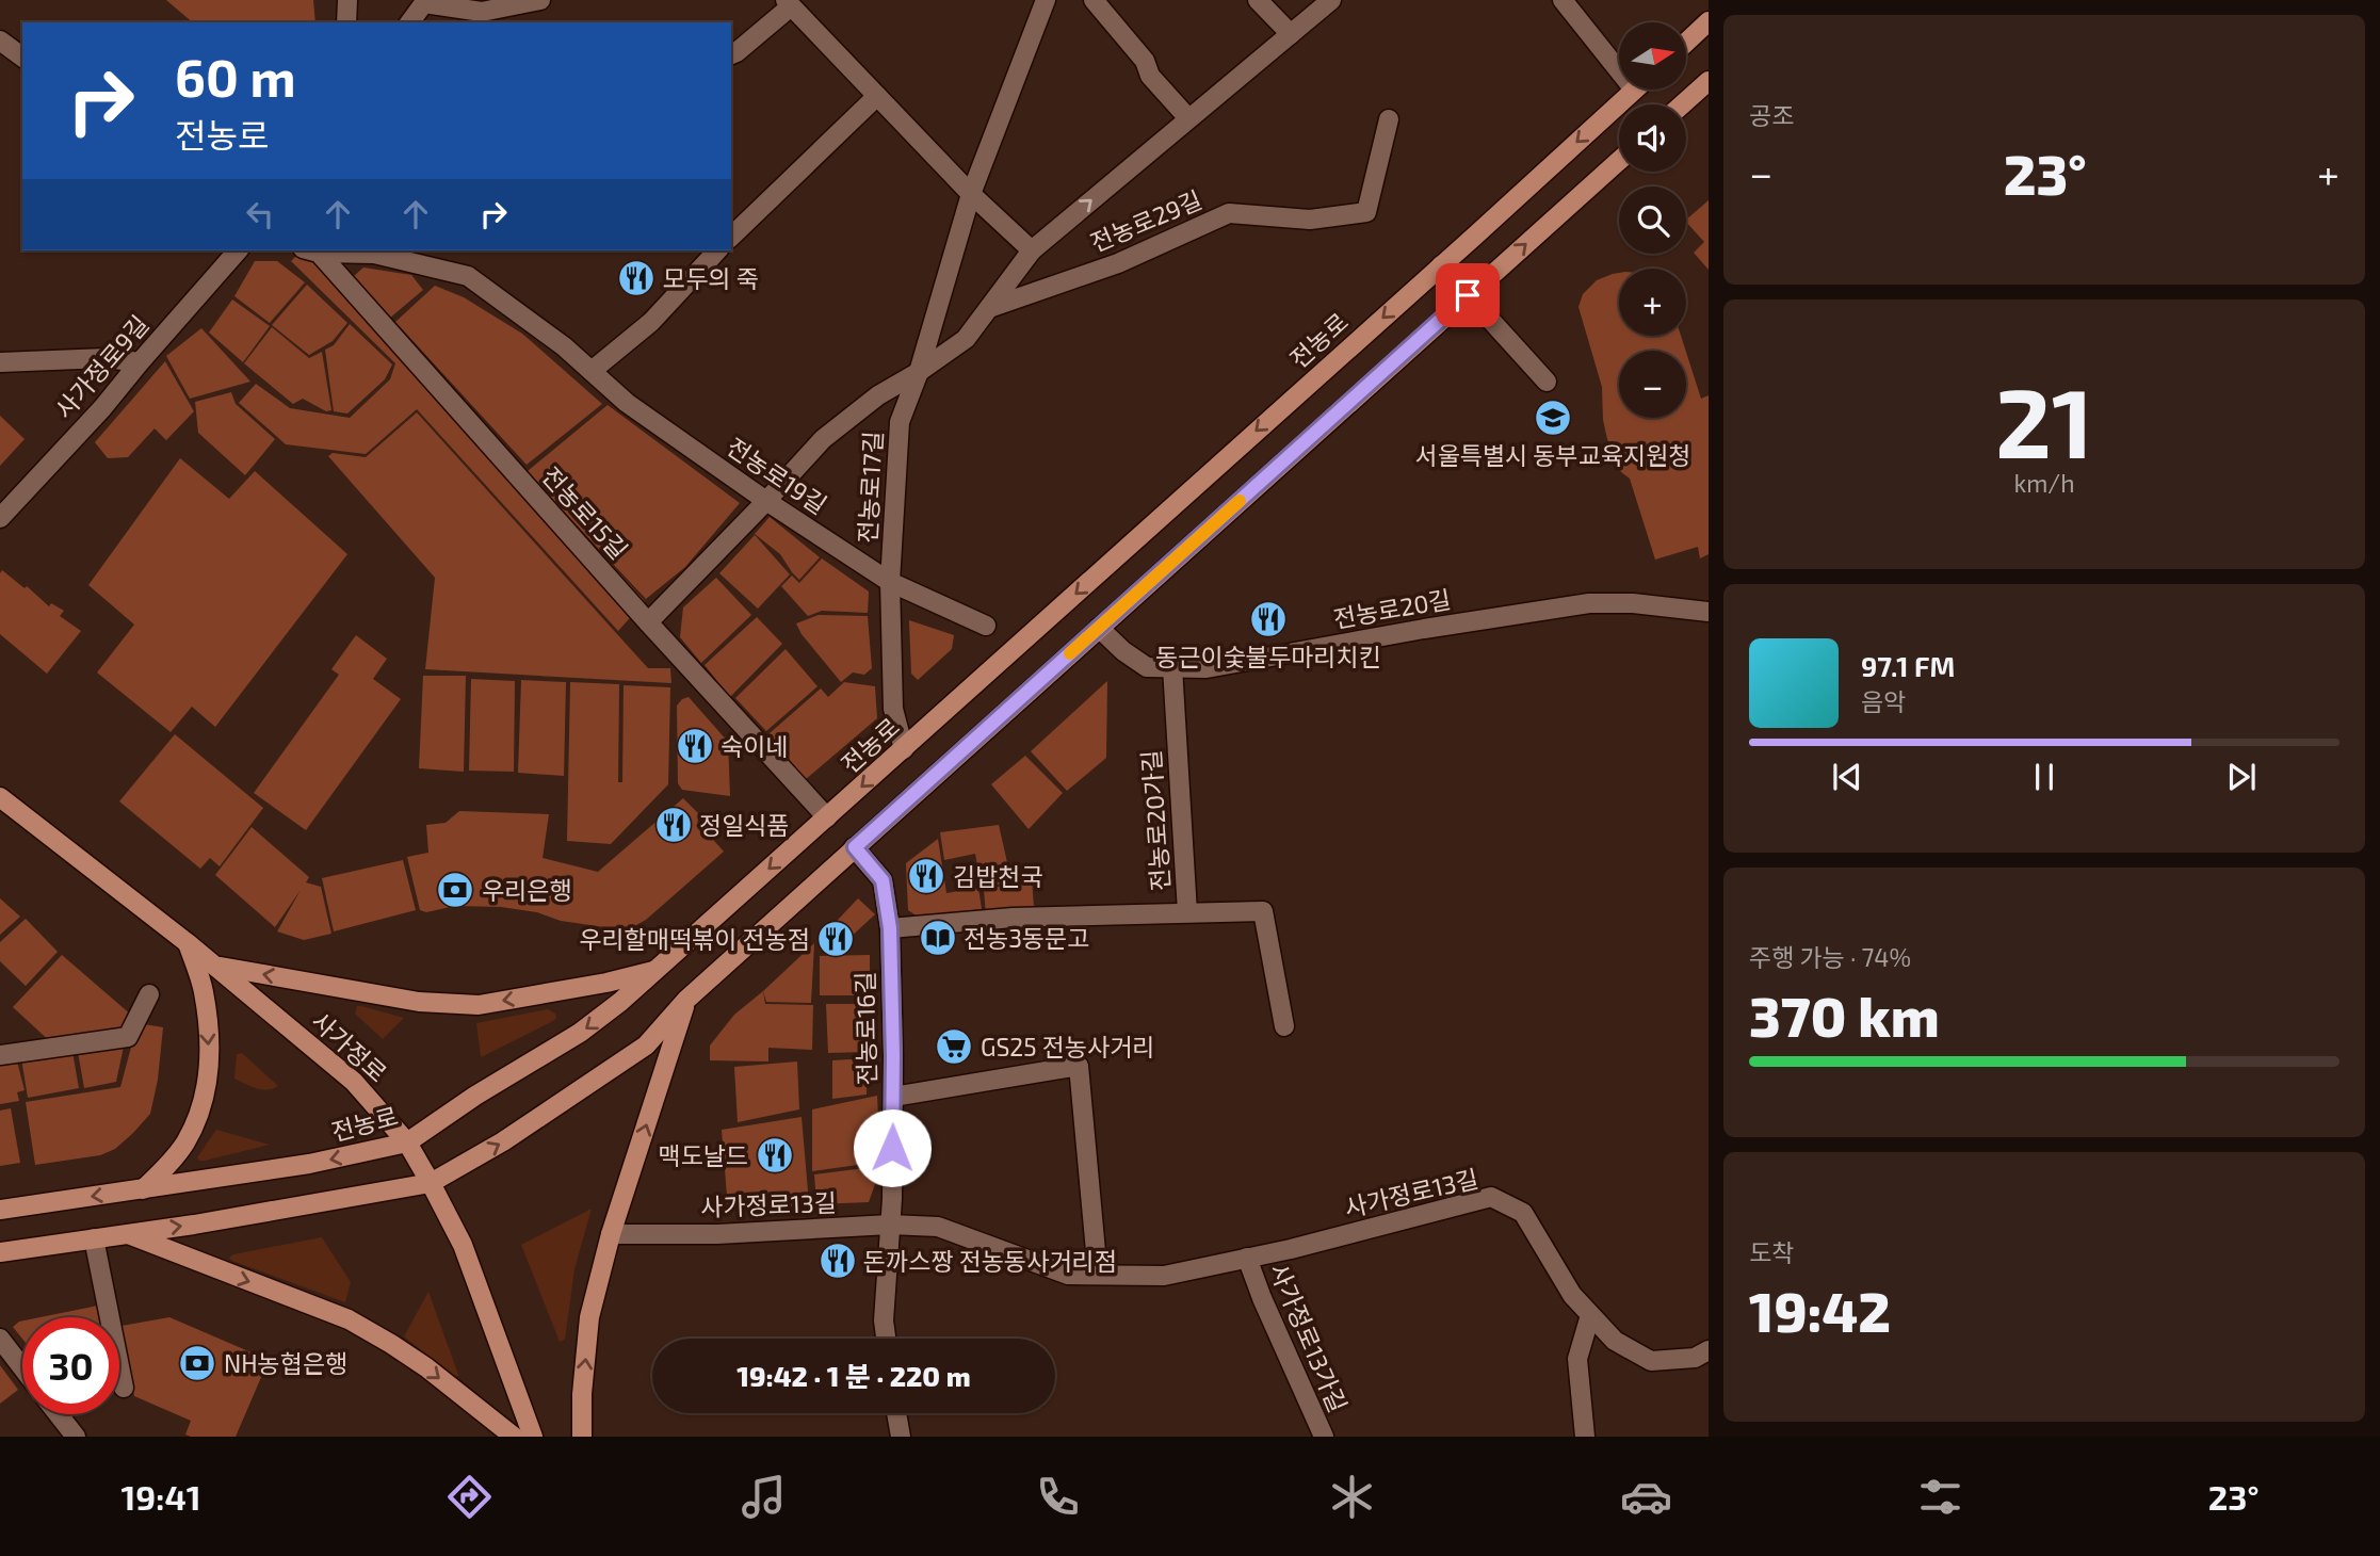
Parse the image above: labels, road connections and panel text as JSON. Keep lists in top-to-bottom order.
{
  "streets": {
    "main road": ["전농로", "사가정로"],
    "street": [
      "전농로29길",
      "사가정로9길",
      "전농로19길",
      "전농로17길",
      "전농로15길",
      "전농로20길",
      "전농로20가길",
      "전농로16길",
      "사가정로13길",
      "사가정로13가길"
    ]
  },
  "crossings": [
    ["전농로29길", "전농로19길"],
    ["전농로29길", "전농로17길"],
    ["전농로29길", "전농로15길"],
    ["전농로", "전농로17길"],
    ["전농로", "전농로15길"],
    ["전농로", "사가정로"],
    ["전농로19길", "전농로17길"],
    ["전농로19길", "전농로15길"],
    ["전농로20길", "전농로20가길"],
    ["전농로16길", "사가정로13길"],
    ["사가정로13길", "사가정로13가길"]
  ],
  "places": {
    "restaurant": [
      "모두의 죽",
      "동근이숯불두마리치킨",
      "숙이네",
      "정일식품",
      "김밥천국",
      "우리할매떡볶이 전농점",
      "맥도날드",
      "돈까스짱 전농동사거리점"
    ],
    "school or university": ["서울특별시 동부교육지원청"],
    "bank": ["우리은행", "NH농협은행"],
    "library": ["전농3동문고"],
    "supermarket": ["GS25 전농사거리"]
  },
  "north": "right",
  "page": {
    "tile": [
      "공조",
      ["21", "km/h"],
      ["주행 가능 · 74%", "370 km"],
      ["도착", "19:42"]
    ],
    "map_buttons": ["+", "−"],
    "turn": ["60 m", "전농로"],
    "heat": ["−", "23°", "+"],
    "song": ["97.1 FM", "음악"],
    "limit": "30",
    "trip": "19:42 · 1 분 · 220 m",
    "tabs": ["19:41", "23°"]
  }
}
